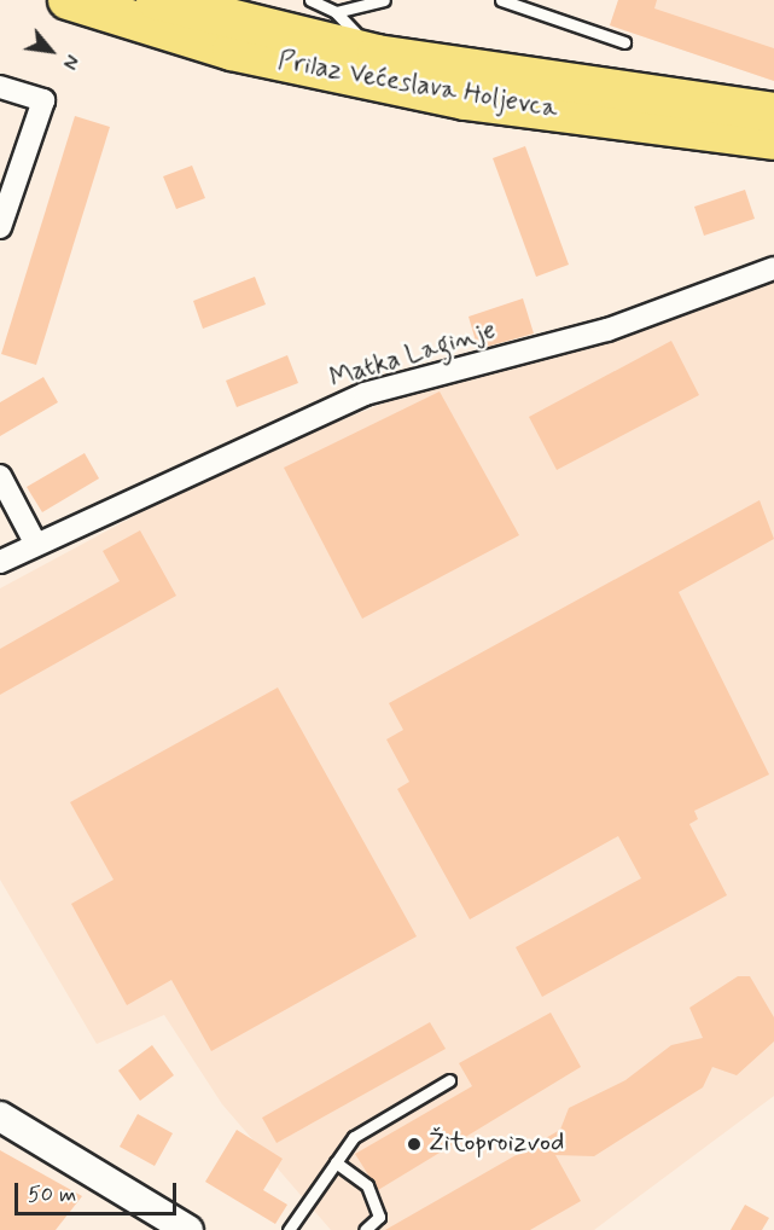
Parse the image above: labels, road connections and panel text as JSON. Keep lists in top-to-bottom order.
{
  "streets": {
    "highway": ["Prilaz Većeslava Holjevca"],
    "street": ["Matka Laginje"]
  },
  "places": ["Žitoproizvod"],
  "scale_bar": "50 m",
  "north": "bottom right"
}
